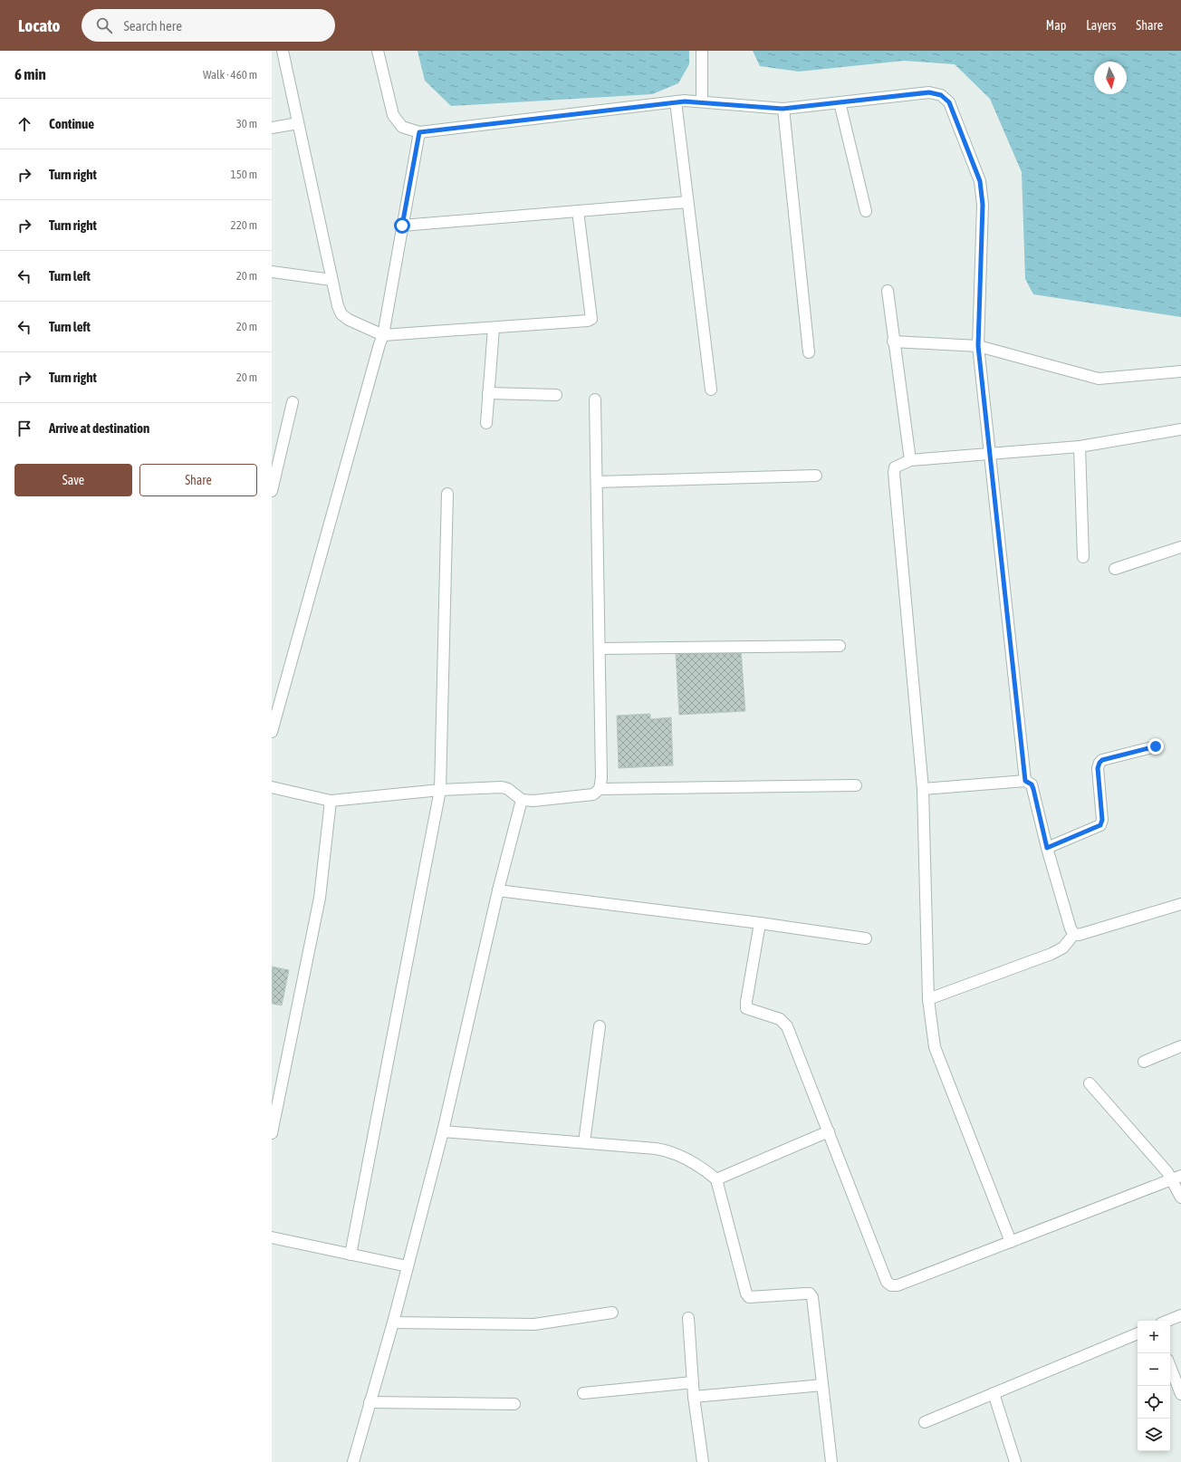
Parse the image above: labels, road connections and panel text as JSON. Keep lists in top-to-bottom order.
{
  "north": "bottom",
  "page": {
    "header": "Locato",
    "search": "Search here",
    "nav": ["Map", "Layers", "Share"],
    "heading": ["6 min", "Walk · 460 m"],
    "list": [
      ["Continue", "30 m"],
      ["Turn right", "150 m"],
      ["Turn right", "220 m"],
      ["Turn left", "20 m"],
      ["Turn left", "20 m"],
      ["Turn right", "20 m"],
      "Arrive at destination"
    ],
    "buttons": ["Save", "Share"],
    "map_buttons": ["+", "−"]
  }
}
